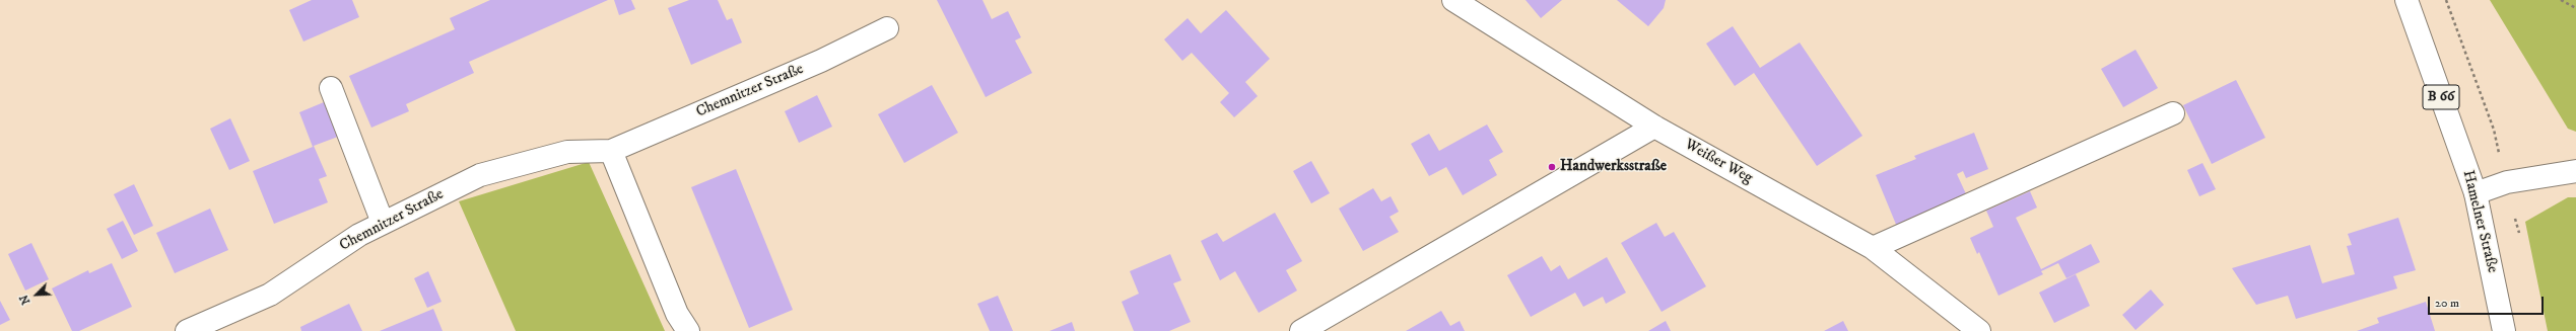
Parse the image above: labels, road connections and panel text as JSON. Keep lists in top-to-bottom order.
{
  "streets": {
    "street": [
      "Chemnitzer Straße",
      "B 66",
      "Weißer Weg",
      "Hamelner Straße"
    ]
  },
  "places": ["Handwerksstraße"],
  "scale_bar": "20 m",
  "north": "bottom left"
}
